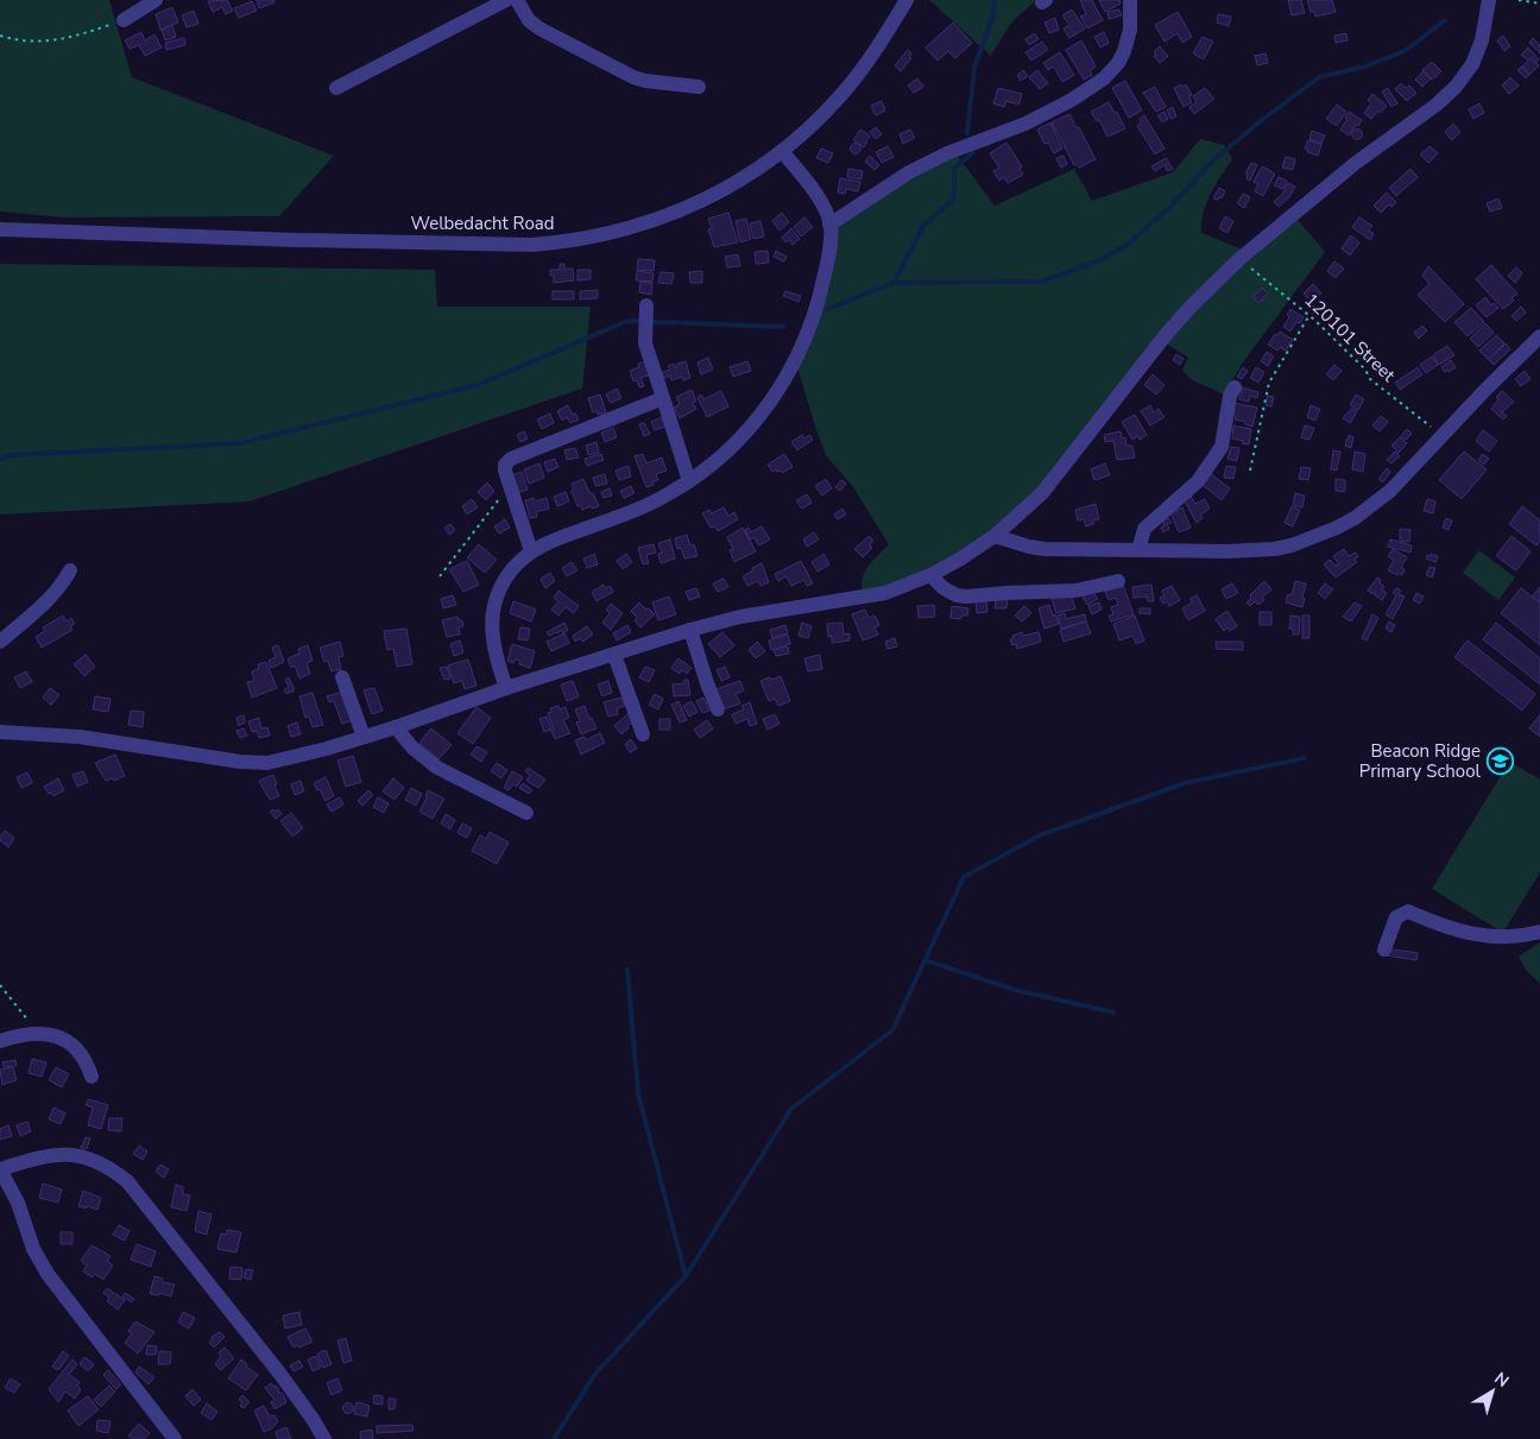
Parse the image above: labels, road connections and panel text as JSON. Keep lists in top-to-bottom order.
{
  "streets": {
    "street": ["Welbedacht Road"],
    "path": ["120101 Street"]
  },
  "places": {
    "school or university": ["Beacon Ridge Primary School"]
  },
  "north": "top right"
}
